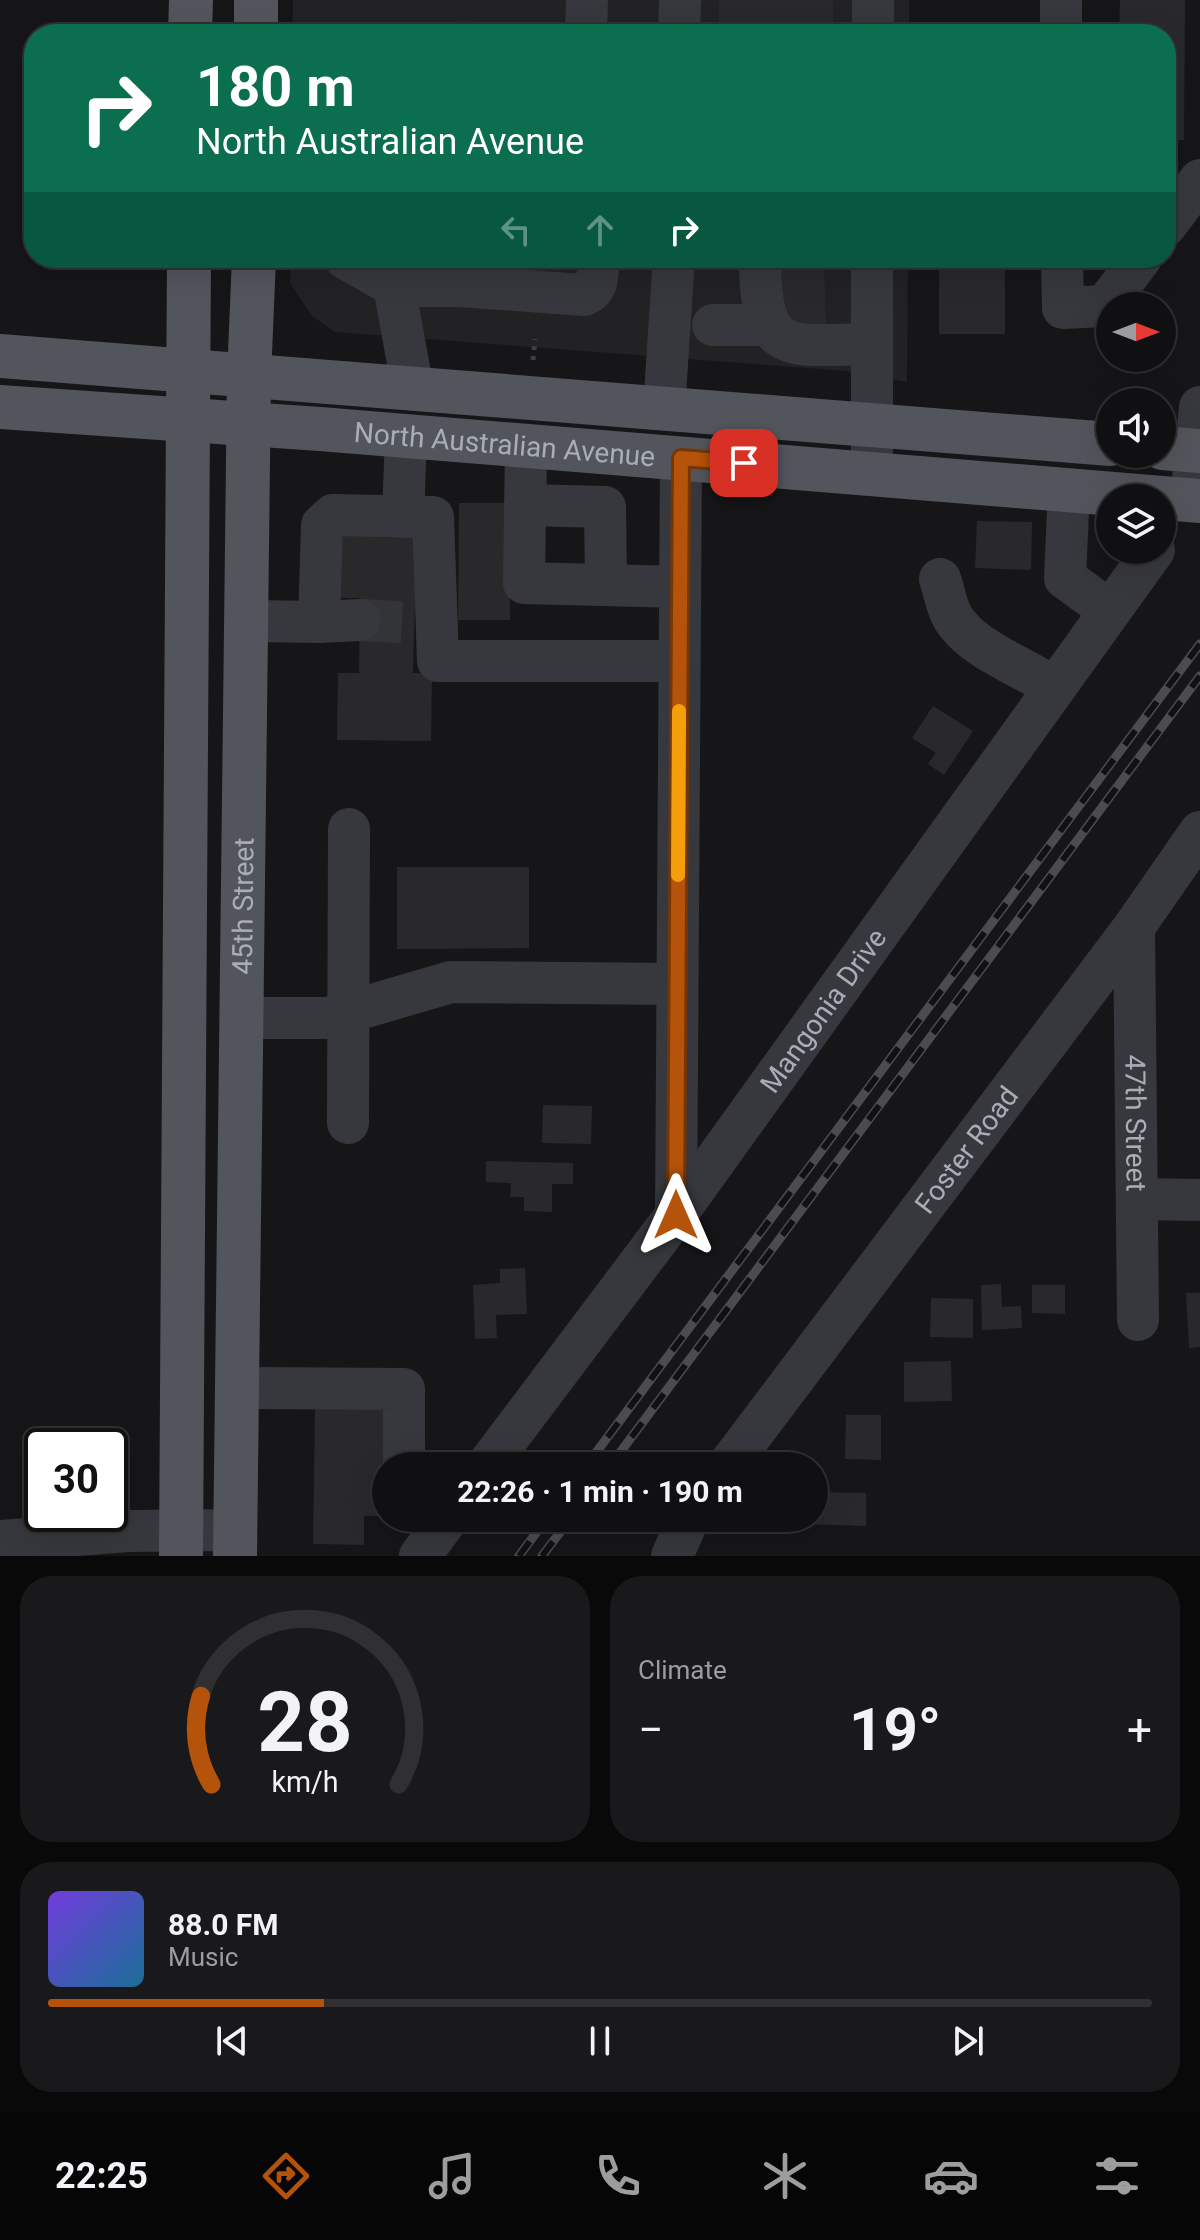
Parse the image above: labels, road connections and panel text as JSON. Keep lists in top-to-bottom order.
{
  "streets": {
    "main road": ["North Australian Avenue", "45th Street"],
    "street": ["Mangonia Drive", "47th Street", "Foster Road"]
  },
  "crossings": [
    ["North Australian Avenue", "45th Street"],
    ["47th Street", "Foster Road"]
  ],
  "north": "right",
  "page": {
    "turn": ["180 m", "North Australian Avenue"],
    "limit": "30",
    "trip": "22:26 · 1 min · 190 m",
    "tile": "Climate",
    "heat": ["−", "19°", "+"],
    "song": ["88.0 FM", "Music"],
    "tabs": "22:25",
    "gauge": ["28", "km/h"]
  }
}
